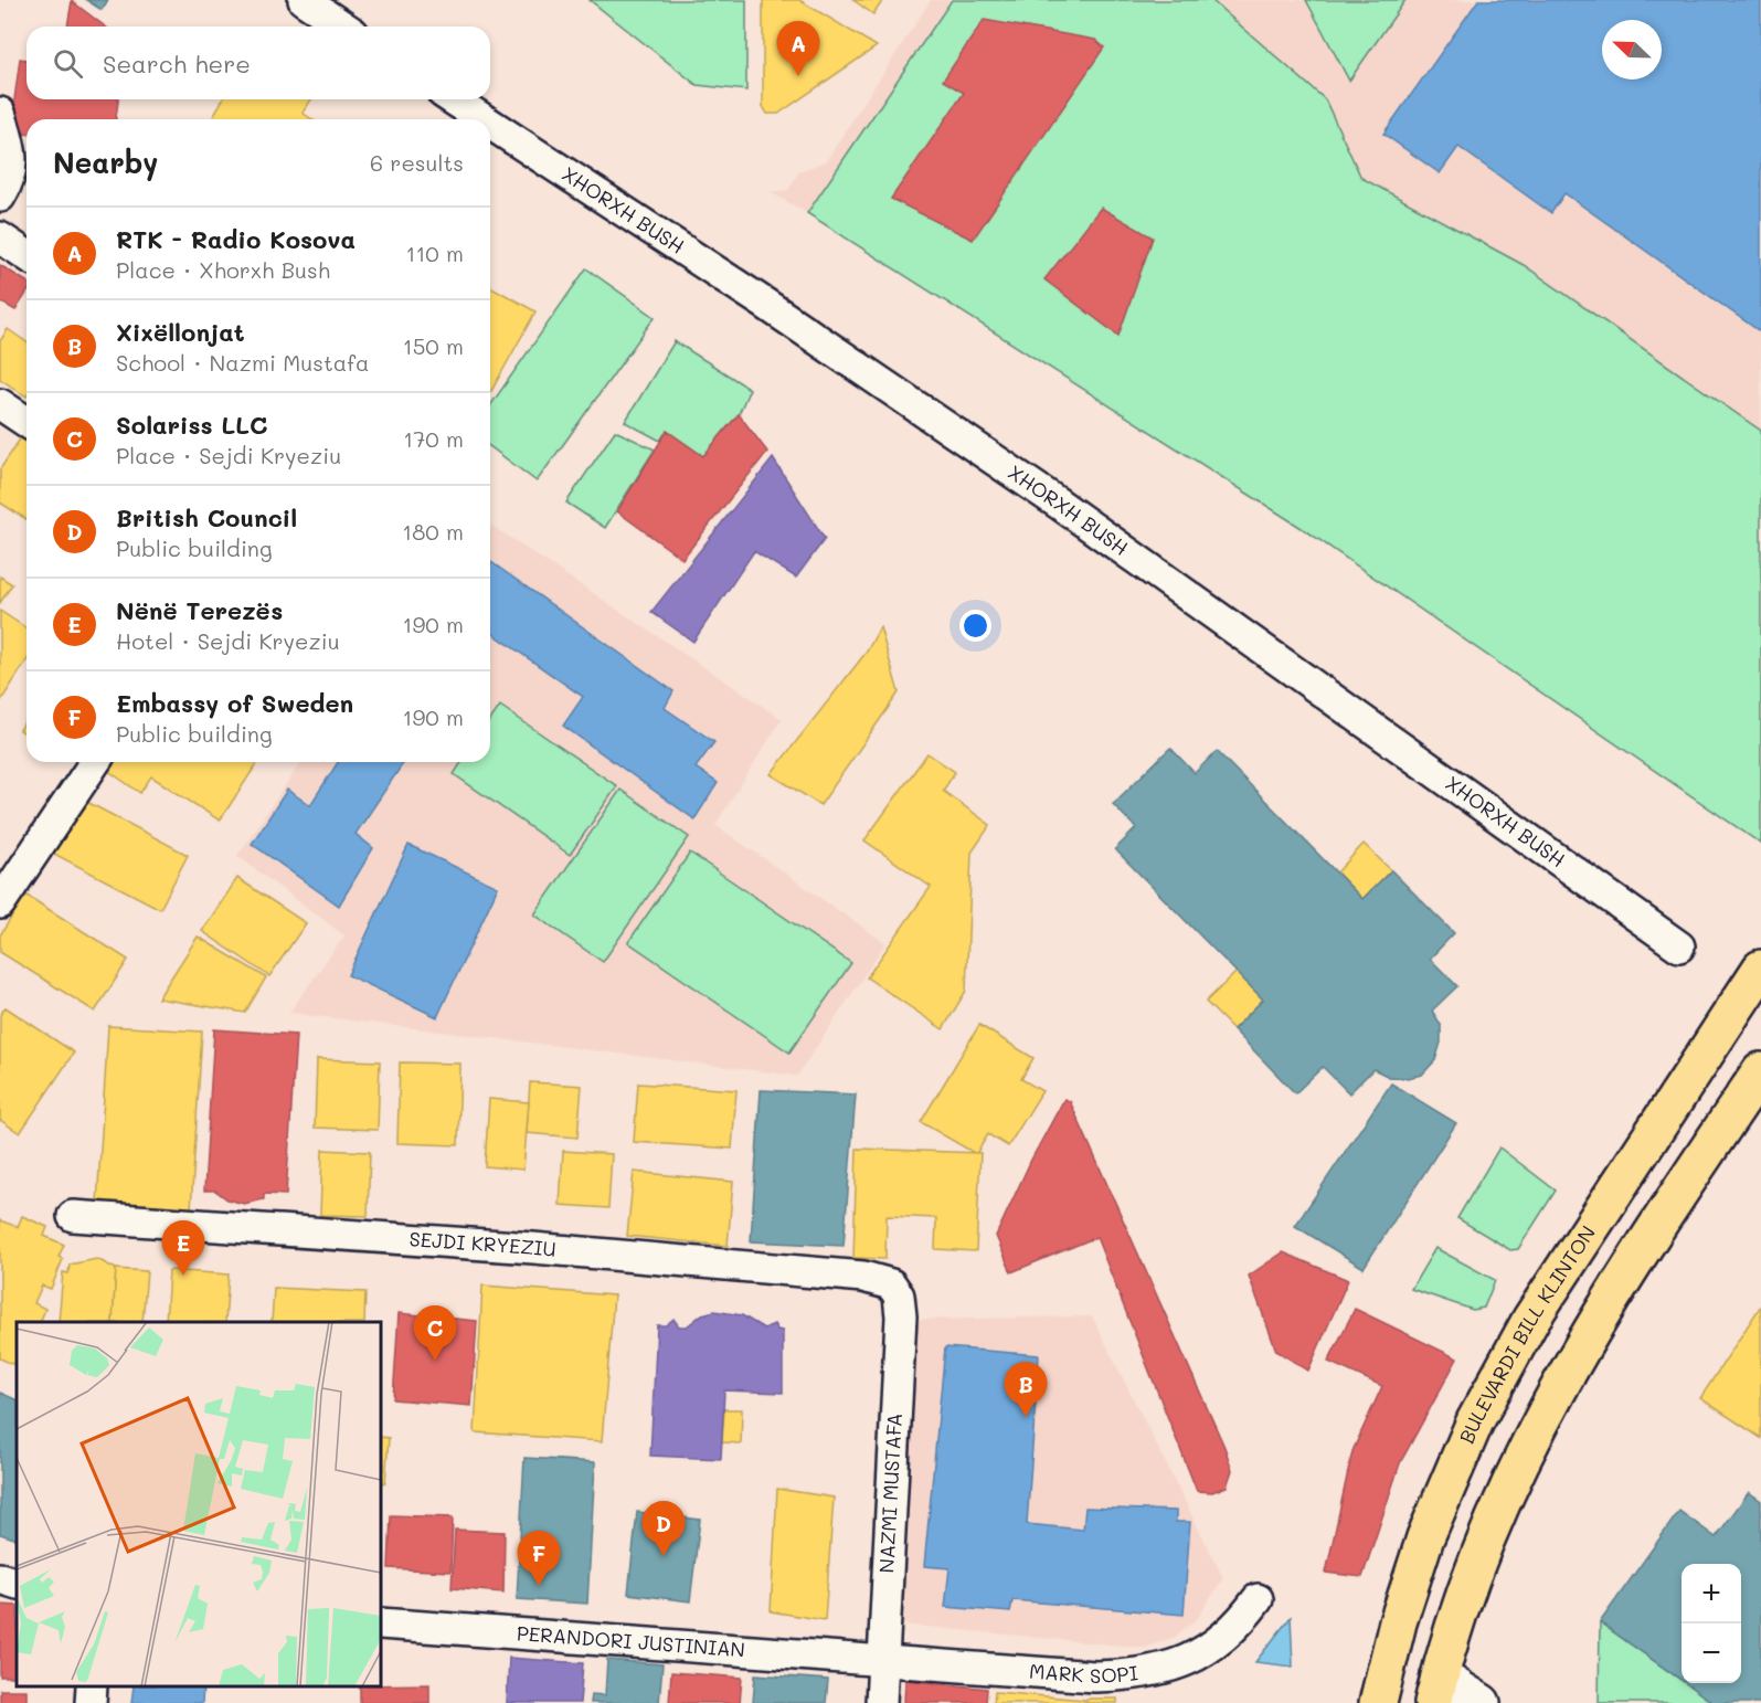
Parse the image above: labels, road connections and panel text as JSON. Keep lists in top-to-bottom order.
{
  "streets": {
    "main road": ["BULEVARDI BILL KLINTON"],
    "street": [
      "XHORXH BUSH",
      "SEJDI KRYEZIU",
      "NAZMI MUSTAFA",
      "PERANDORI JUSTINIAN",
      "MARK SOPI"
    ]
  },
  "crossings": [
    ["SEJDI KRYEZIU", "NAZMI MUSTAFA"],
    ["NAZMI MUSTAFA", "PERANDORI JUSTINIAN"],
    ["NAZMI MUSTAFA", "MARK SOPI"],
    ["PERANDORI JUSTINIAN", "MARK SOPI"]
  ],
  "north": "top left",
  "page": {
    "pins": [
      "A",
      "E",
      "C",
      "B",
      "D",
      "F"
    ],
    "search": "Search here",
    "heading": ["Nearby", "6 results"],
    "list": [
      {
        "mark": "A",
        "name": "RTK - Radio Kosova",
        "note": "Place · Xhorxh Bush",
        "value": "110 m"
      },
      {
        "mark": "B",
        "name": "Xixëllonjat",
        "note": "School · Nazmi Mustafa",
        "value": "150 m"
      },
      {
        "mark": "C",
        "name": "Solariss LLC",
        "note": "Place · Sejdi Kryeziu",
        "value": "170 m"
      },
      {
        "mark": "D",
        "name": "British Council",
        "note": "Public building",
        "value": "180 m"
      },
      {
        "mark": "E",
        "name": "Nënë Terezës",
        "note": "Hotel · Sejdi Kryeziu",
        "value": "190 m"
      },
      {
        "mark": "F",
        "name": "Embassy of Sweden",
        "note": "Public building",
        "value": "190 m"
      }
    ],
    "map_buttons": ["+", "−"]
  }
}
